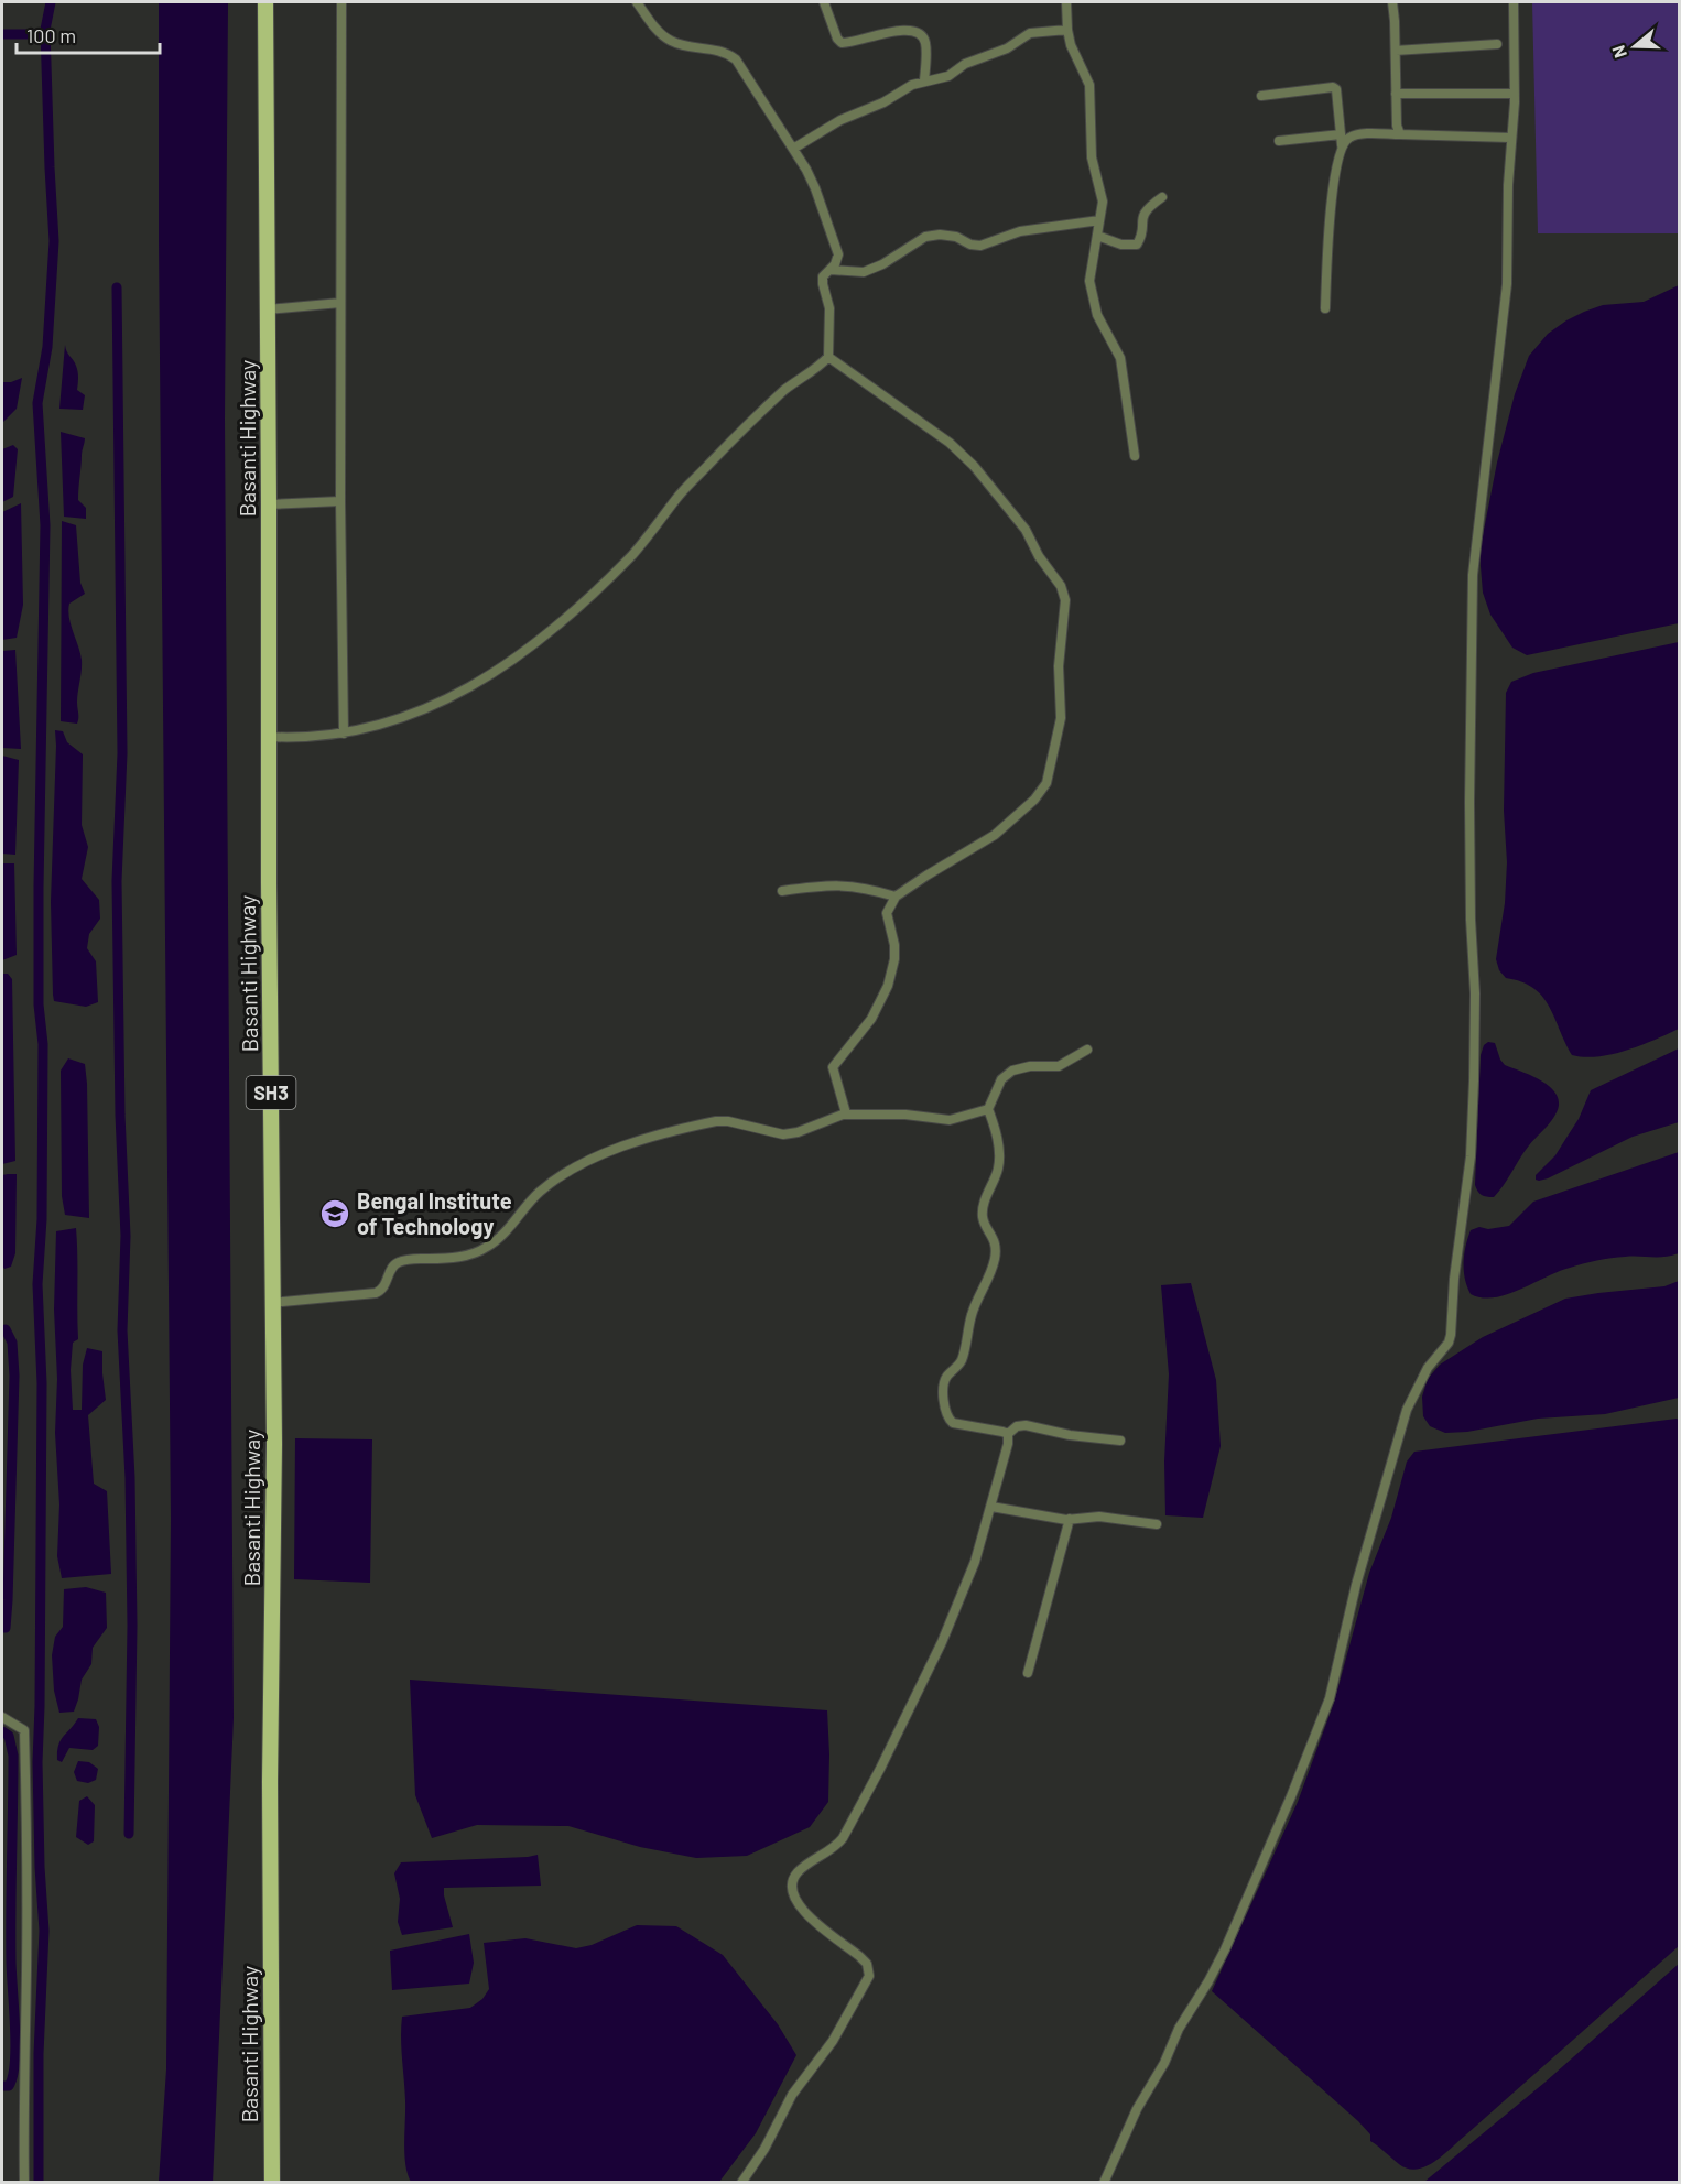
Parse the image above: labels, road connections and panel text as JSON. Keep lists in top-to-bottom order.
{
  "streets": {
    "main road": ["Basanti Highway", "SH3"]
  },
  "places": {
    "school or university": ["Bengal Institute of Technology"]
  },
  "scale_bar": "100 m",
  "north": "left"
}
